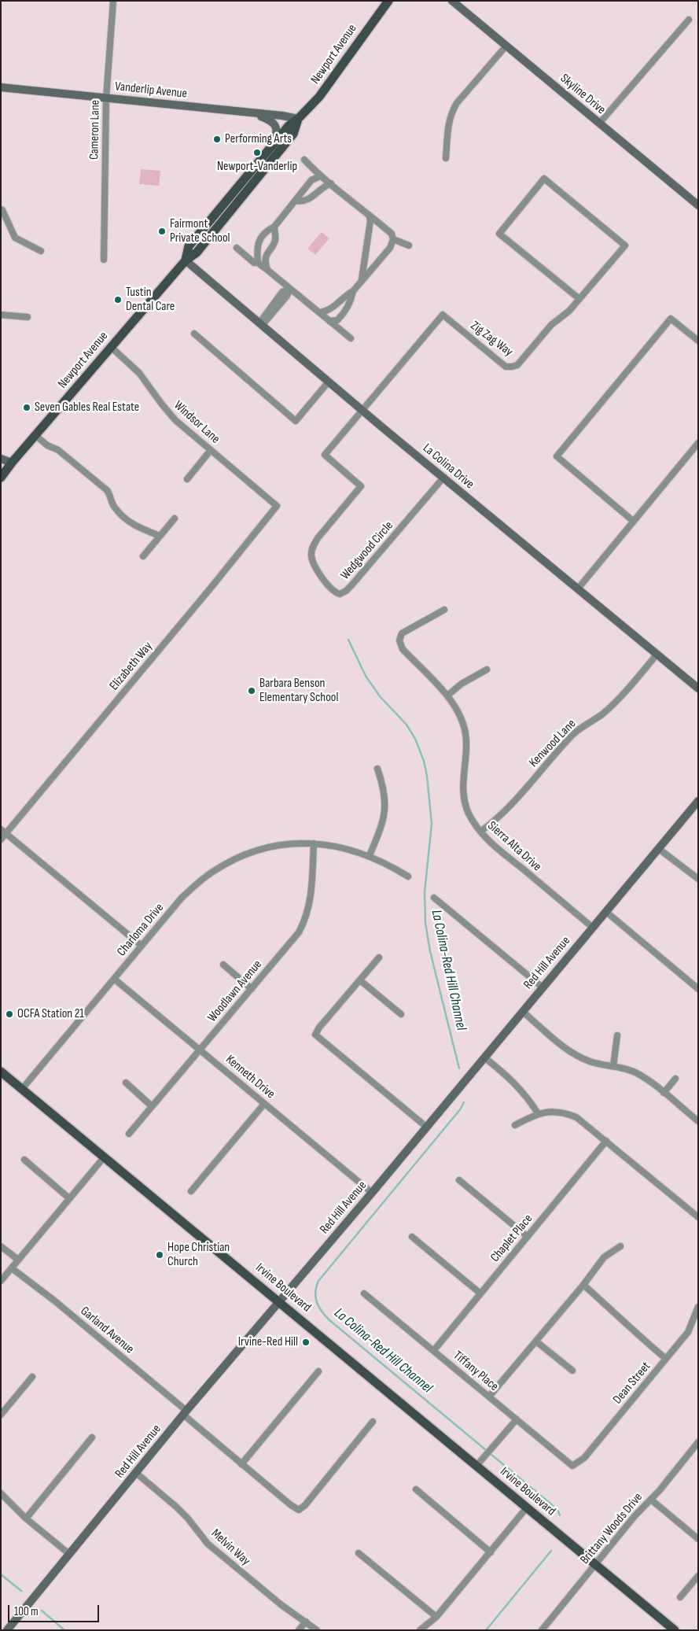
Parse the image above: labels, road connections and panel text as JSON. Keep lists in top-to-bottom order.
{
  "streets": {
    "main road": ["Newport Avenue", "Irvine Boulevard"],
    "street": [
      "Vanderlip Avenue",
      "Skyline Drive",
      "Cameron Lane",
      "Zig Zag Way",
      "Windsor Lane",
      "La Colina Drive",
      "Wedgwood Circle",
      "Elizabeth Way",
      "Kenwood Lane",
      "Sierra Alta Drive",
      "Charloma Drive",
      "Red Hill Avenue",
      "Woodlawn Avenue",
      "Kenneth Drive",
      "Chaplet Place",
      "Garland Avenue",
      "Tiffany Place",
      "Dean Street",
      "Brittany Woods Drive",
      "Melvin Way"
    ]
  },
  "crossings": [
    ["Newport Avenue", "Vanderlip Avenue"],
    ["Newport Avenue", "Windsor Lane"],
    ["Newport Avenue", "La Colina Drive"],
    ["Vanderlip Avenue", "Cameron Lane"],
    ["Zig Zag Way", "La Colina Drive"],
    ["Zig Zag Way", "Wedgwood Circle"],
    ["Windsor Lane", "Elizabeth Way"],
    ["La Colina Drive", "Wedgwood Circle"],
    ["La Colina Drive", "Kenwood Lane"],
    ["Kenwood Lane", "Sierra Alta Drive"],
    ["Sierra Alta Drive", "Red Hill Avenue"],
    ["Charloma Drive", "Woodlawn Avenue"],
    ["Charloma Drive", "Kenneth Drive"],
    ["Charloma Drive", "Irvine Boulevard"],
    ["Red Hill Avenue", "Kenneth Drive"],
    ["Red Hill Avenue", "Irvine Boulevard"],
    ["Red Hill Avenue", "Garland Avenue"],
    ["Red Hill Avenue", "Melvin Way"],
    ["Woodlawn Avenue", "Kenneth Drive"],
    ["Chaplet Place", "Tiffany Place"],
    ["Irvine Boulevard", "Brittany Woods Drive"],
    ["Tiffany Place", "Dean Street"]
  ],
  "water": ["La Colina-Red Hill Channel"],
  "places": [
    "Performing Arts",
    "Newport-Vanderlip",
    "Fairmont Private School",
    "Tustin Dental Care",
    "Seven Gables Real Estate",
    "Barbara Benson Elementary School",
    "OCFA Station 21",
    "Hope Christian Church",
    "Irvine-Red Hill"
  ],
  "scale_bar": "100 m"
}
